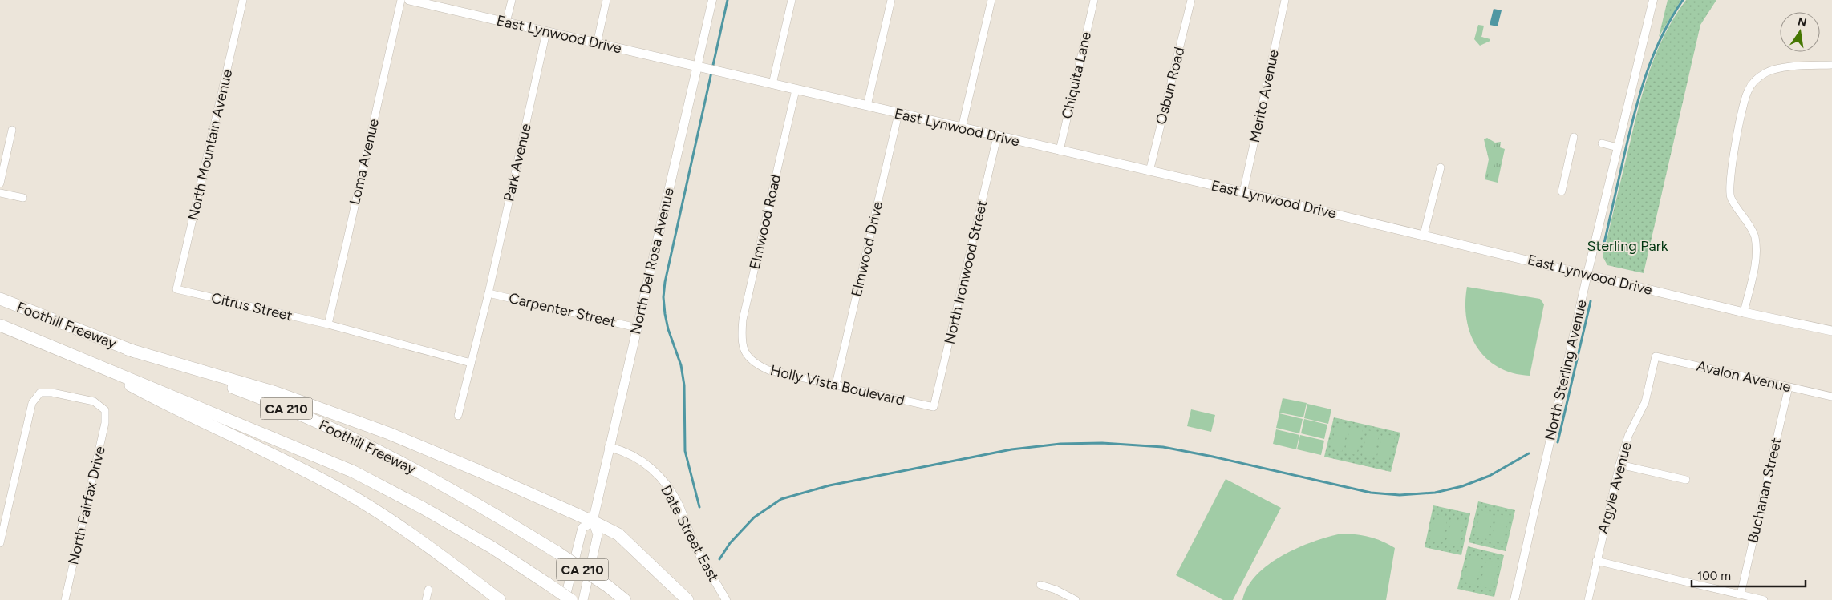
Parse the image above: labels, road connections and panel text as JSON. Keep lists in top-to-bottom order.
{
  "streets": {
    "highway": ["Foothill Freeway", "CA 210"],
    "main road": ["East Lynwood Drive", "North Del Rosa Avenue"],
    "street": [
      "Chiquita Lane",
      "Osbun Road",
      "Merito Avenue",
      "North Mountain Avenue",
      "Loma Avenue",
      "Park Avenue",
      "Elmwood Road",
      "Elmwood Drive",
      "North Ironwood Street",
      "Citrus Street",
      "Carpenter Street",
      "North Sterling Avenue",
      "Avalon Avenue",
      "Holly Vista Boulevard",
      "Argyle Avenue",
      "Buchanan Street",
      "North Fairfax Drive",
      "Date Street East"
    ]
  },
  "crossings": [
    ["East Lynwood Drive", "Chiquita Lane"],
    ["East Lynwood Drive", "Osbun Road"],
    ["East Lynwood Drive", "Merito Avenue"],
    ["East Lynwood Drive", "Park Avenue"],
    ["East Lynwood Drive", "Elmwood Road"],
    ["East Lynwood Drive", "Elmwood Drive"],
    ["East Lynwood Drive", "North Del Rosa Avenue"],
    ["East Lynwood Drive", "North Ironwood Street"],
    ["East Lynwood Drive", "North Sterling Avenue"],
    ["North Mountain Avenue", "Citrus Street"],
    ["Loma Avenue", "Citrus Street"],
    ["Park Avenue", "Citrus Street"],
    ["Park Avenue", "Carpenter Street"],
    ["Elmwood Road", "Holly Vista Boulevard"],
    ["Elmwood Drive", "Holly Vista Boulevard"],
    ["North Del Rosa Avenue", "Carpenter Street"],
    ["North Del Rosa Avenue", "Date Street East"],
    ["North Ironwood Street", "Holly Vista Boulevard"],
    ["Avalon Avenue", "Argyle Avenue"],
    ["Avalon Avenue", "Buchanan Street"]
  ],
  "parks": ["Sterling Park"],
  "scale_bar": "100 m",
  "north": "top"
}
